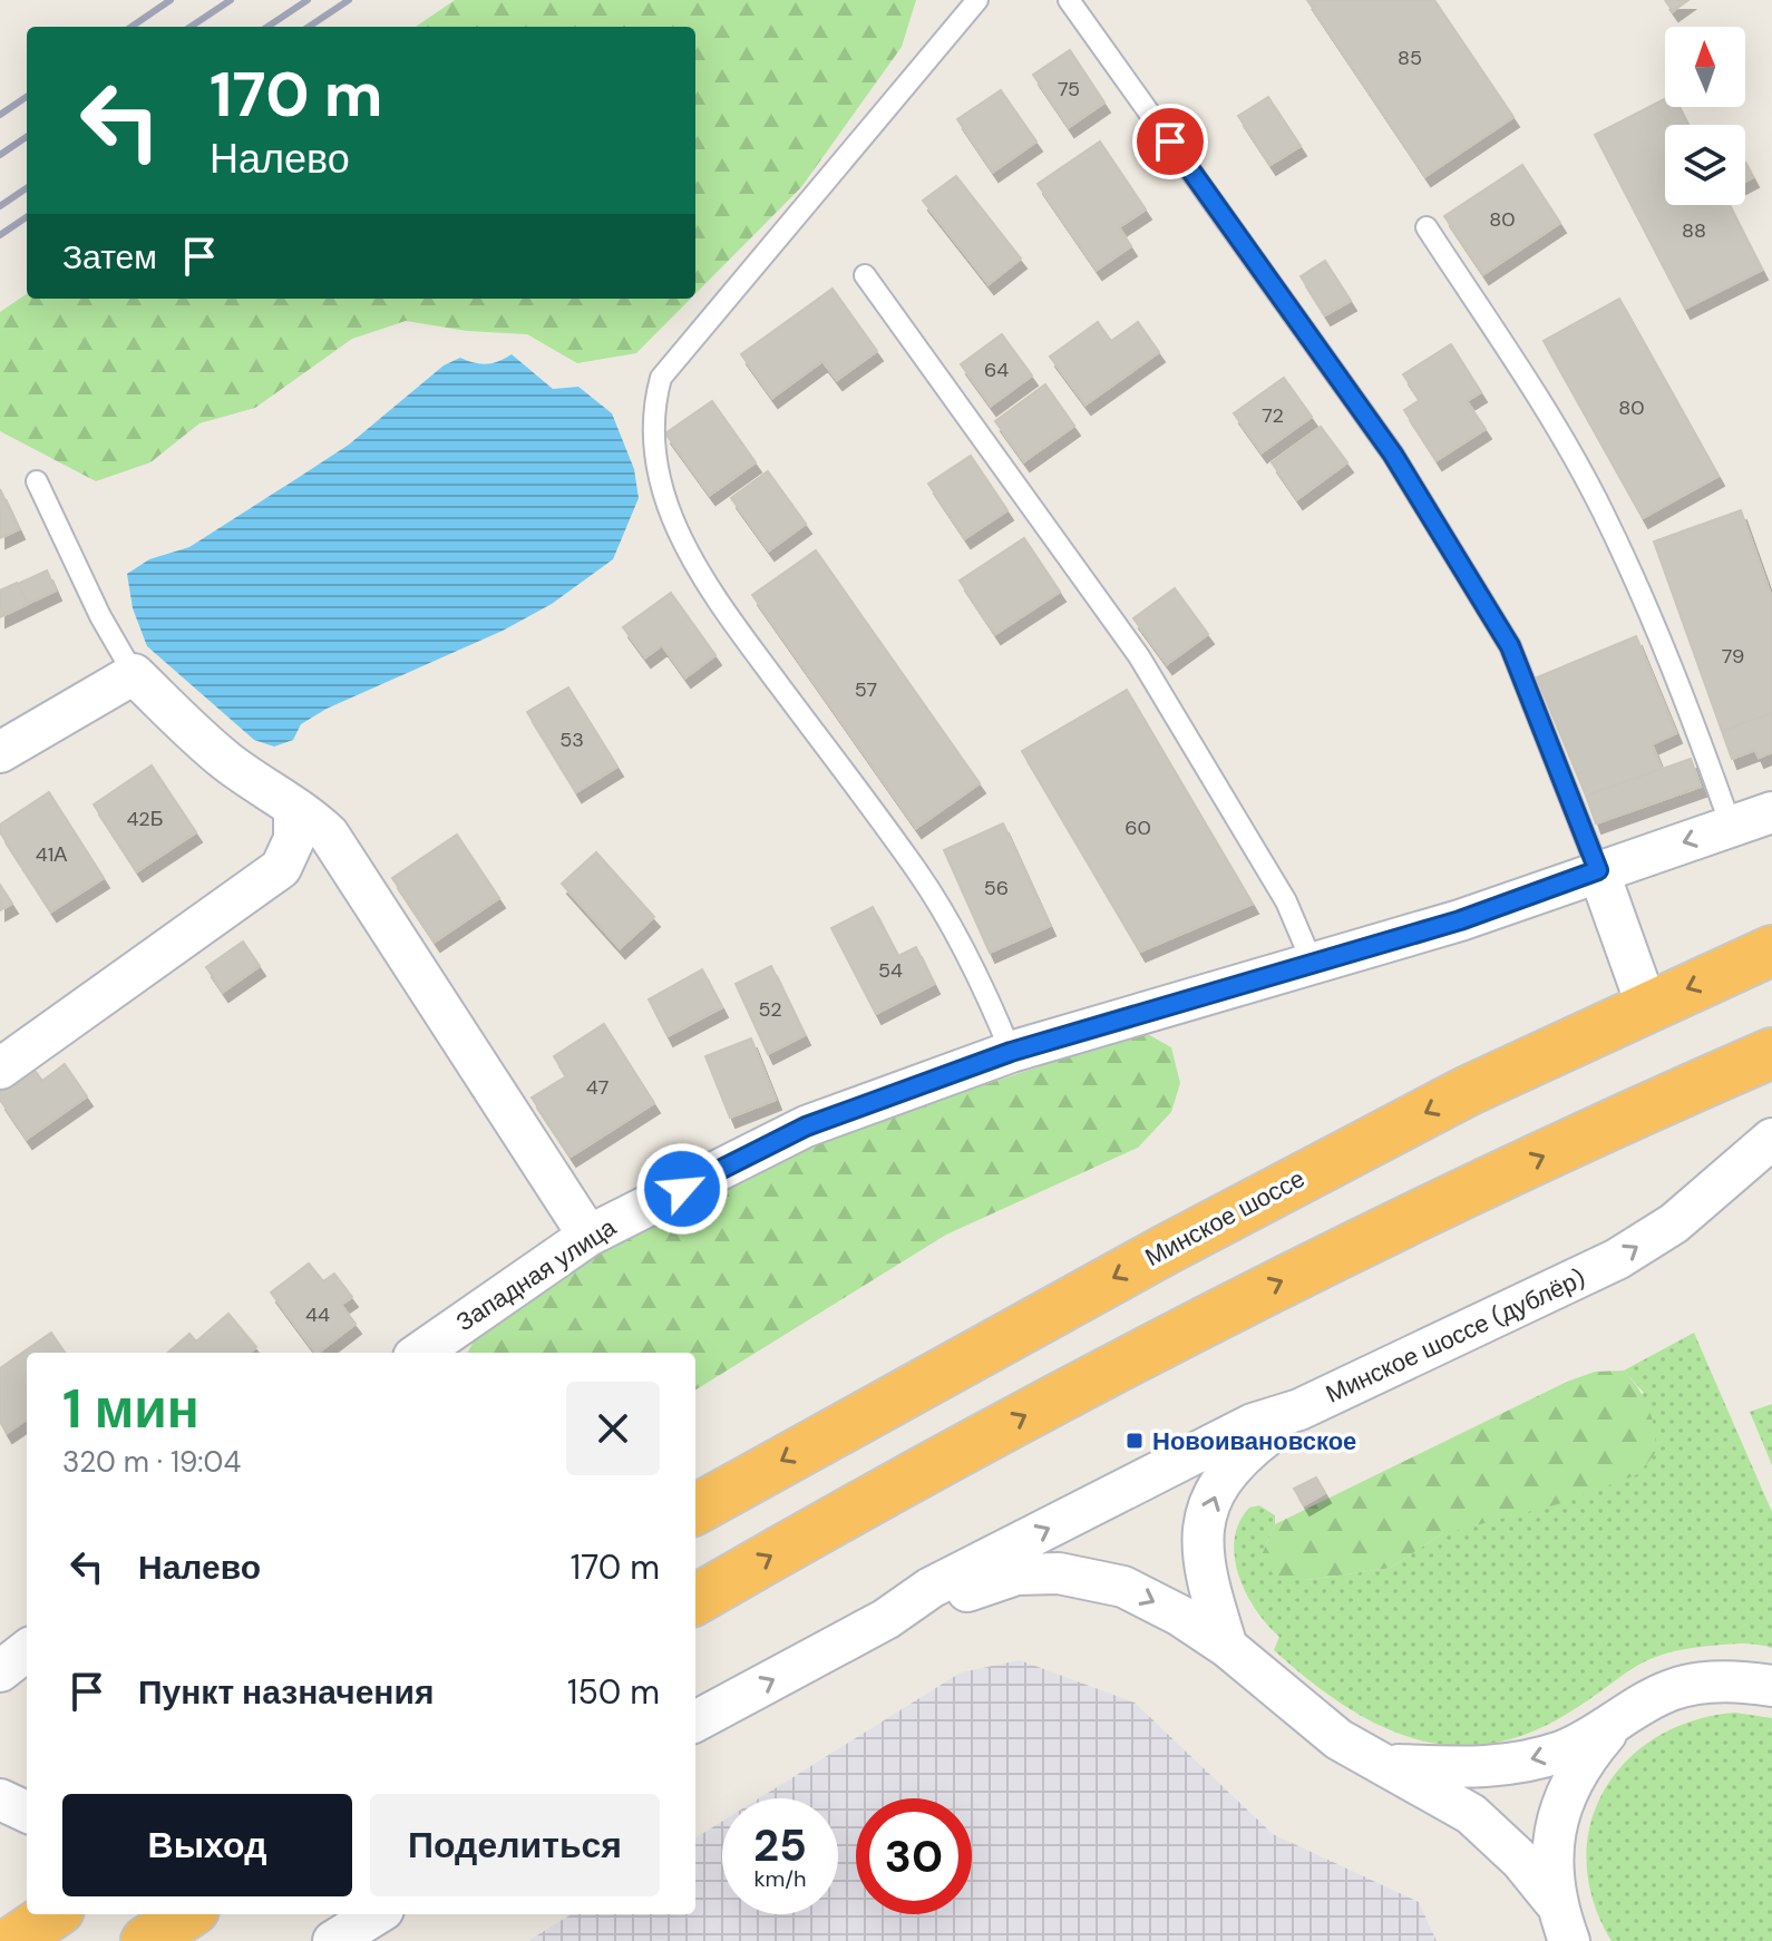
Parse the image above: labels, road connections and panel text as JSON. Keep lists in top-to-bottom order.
{
  "streets": {
    "highway": ["Минское шоссе"],
    "street": ["Западная улица", "Минское шоссе (дублёр)"]
  },
  "one_way": ["Минское шоссе (дублёр)"],
  "places": {
    "transit": ["Новоивановское"]
  },
  "house_numbers": [
    "85",
    "75",
    "80",
    "88",
    "64",
    "80",
    "72",
    "79",
    "57",
    "53",
    "42Б",
    "60",
    "41А",
    "56",
    "54",
    "52",
    "47",
    "44"
  ],
  "north": "top",
  "page": {
    "turn": ["170 m", "Налево"],
    "then": "Затем",
    "heading": ["1 мин", "320 m · 19:04"],
    "list": [
      {
        "name": "Налево",
        "value": "170 m"
      },
      {
        "name": "Пункт назначения",
        "value": "150 m"
      }
    ],
    "buttons": ["Выход", "Поделиться"],
    "speed": "25 km/h",
    "limit": "30"
  }
}
